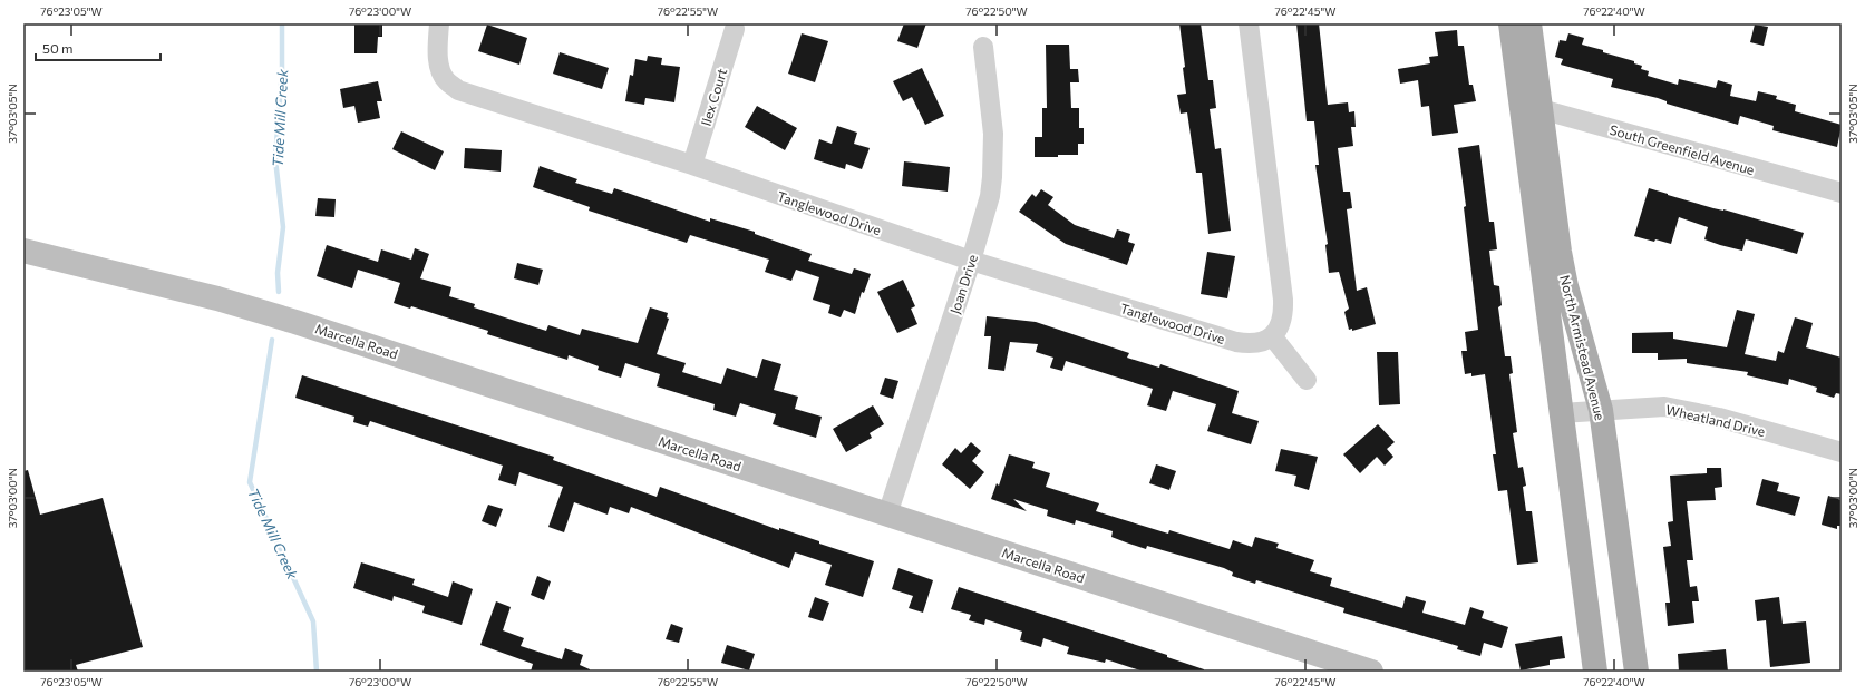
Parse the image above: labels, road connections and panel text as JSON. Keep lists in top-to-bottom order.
{
  "streets": {
    "main road": ["North Armistead Avenue"],
    "street": [
      "Ilex Court",
      "South Greenfield Avenue",
      "Tanglewood Drive",
      "Joan Drive",
      "Marcella Road",
      "Wheatland Drive"
    ]
  },
  "crossings": [
    ["Ilex Court", "Tanglewood Drive"],
    ["South Greenfield Avenue", "North Armistead Avenue"],
    ["Tanglewood Drive", "Joan Drive"],
    ["Joan Drive", "Marcella Road"],
    ["North Armistead Avenue", "Wheatland Drive"]
  ],
  "water": ["Tide Mill Creek"],
  "scale_bar": "50 m",
  "coordinates": [
    "76°23'05\"W",
    "76°23'00\"W",
    "76°22'55\"W",
    "76°22'50\"W",
    "76°22'45\"W",
    "76°22'40\"W",
    "37°03'05\"N",
    "37°03'00\"N"
  ]
}
